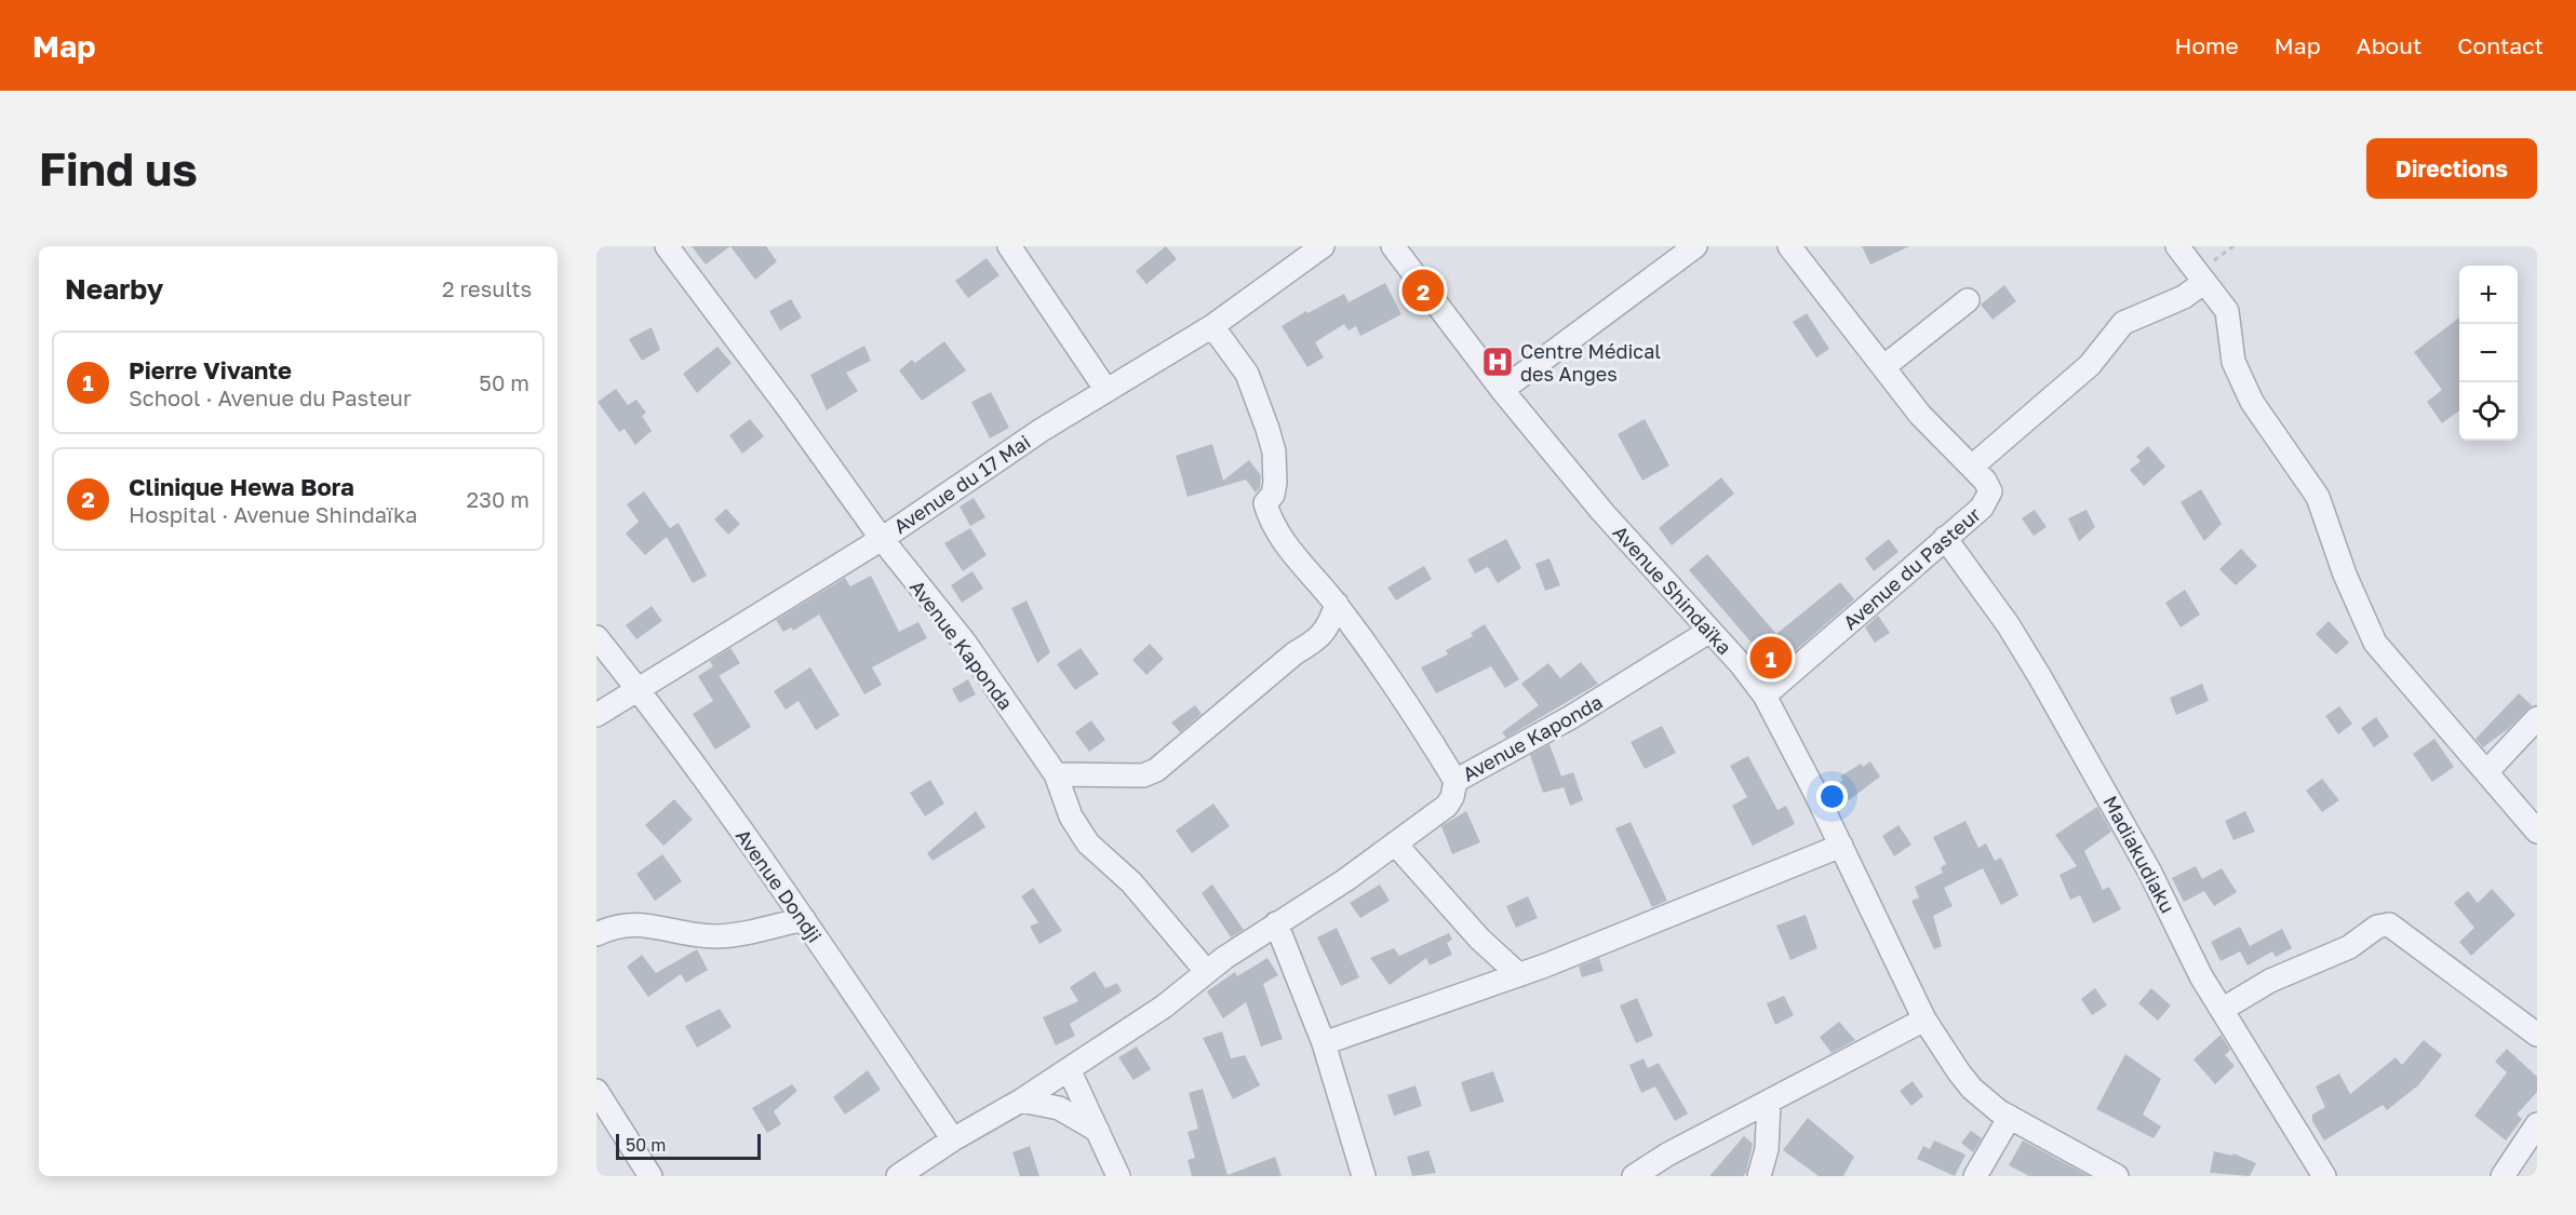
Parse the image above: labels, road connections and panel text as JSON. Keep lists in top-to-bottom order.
{
  "streets": {
    "street": [
      "Avenue du 17 Mai",
      "Avenue du Pasteur",
      "Avenue Shindaïka",
      "Avenue Kaponda",
      "Madiakudiaku",
      "Avenue Dondji"
    ]
  },
  "crossings": [
    ["Avenue du 17 Mai", "Avenue Kaponda"],
    ["Avenue du 17 Mai", "Avenue Dondji"],
    ["Avenue du Pasteur", "Avenue Shindaïka"],
    ["Avenue du Pasteur", "Madiakudiaku"],
    ["Avenue Shindaïka", "Avenue Kaponda"]
  ],
  "places": {
    "hospital": ["Centre Médical des Anges"]
  },
  "scale_bar": "50 m",
  "page": {
    "header": "Map",
    "nav": [
      "Home",
      "Map",
      "About",
      "Contact"
    ],
    "buttons": "Directions",
    "title": "Find us",
    "heading": ["Nearby", "2 results"],
    "map_buttons": ["+", "−"],
    "pins": ["2", "1"],
    "list": [
      {
        "mark": "1",
        "name": "Pierre Vivante",
        "note": "School · Avenue du Pasteur",
        "value": "50 m"
      },
      {
        "mark": "2",
        "name": "Clinique Hewa Bora",
        "note": "Hospital · Avenue Shindaïka",
        "value": "230 m"
      }
    ],
    "scale": "50 m"
  }
}
